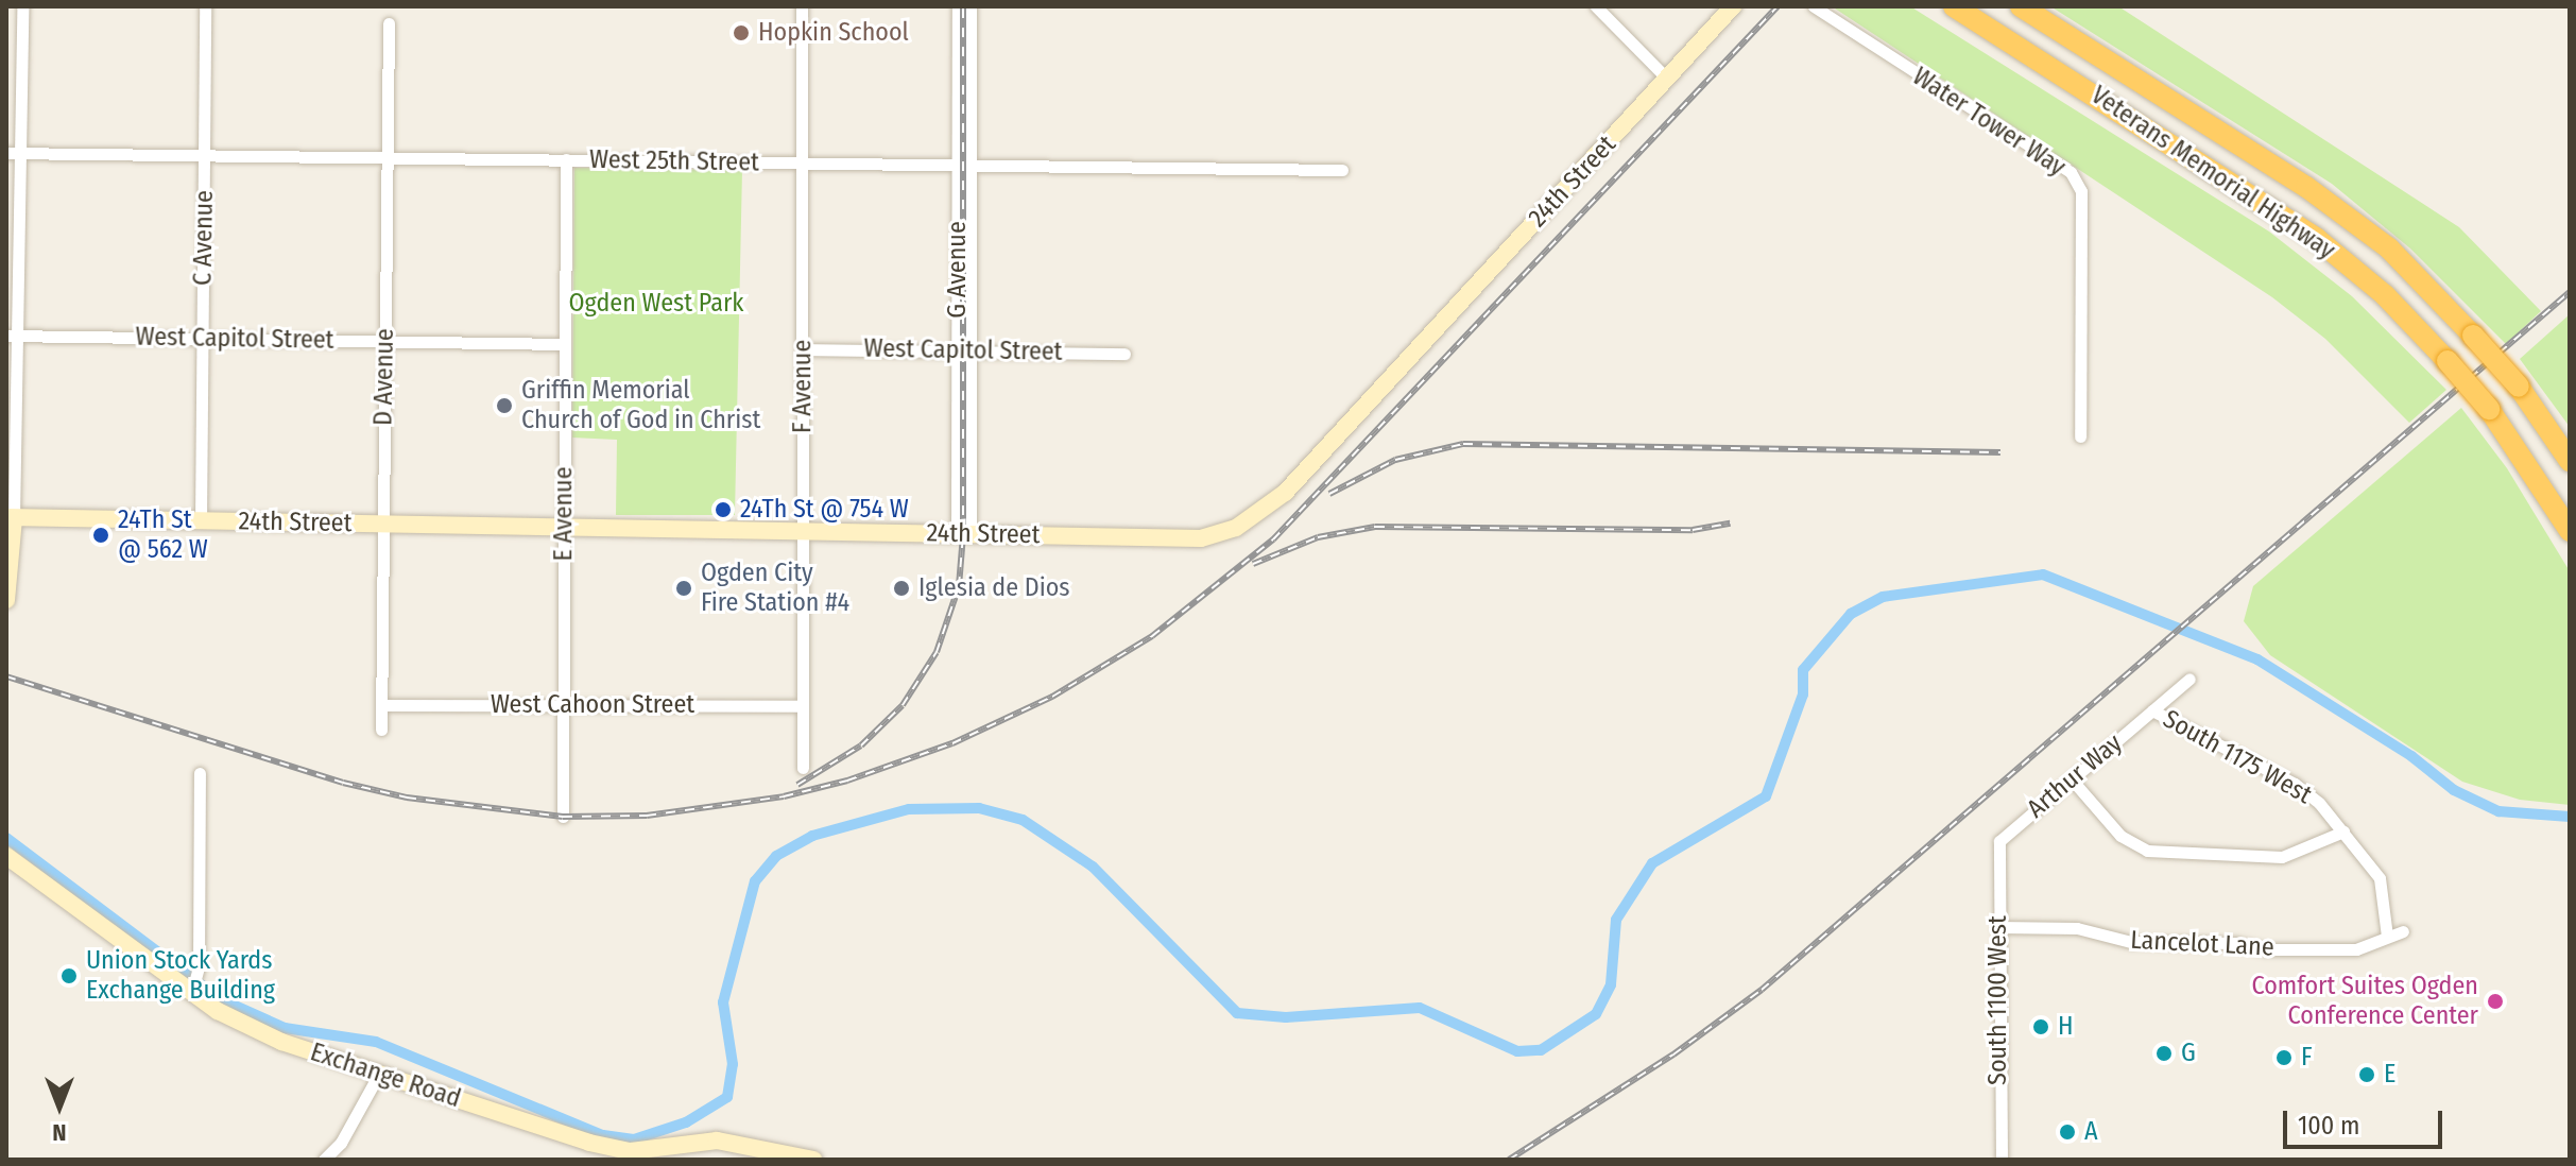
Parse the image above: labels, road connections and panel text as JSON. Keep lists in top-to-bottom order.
{
  "streets": {
    "highway": ["Veterans Memorial Highway"],
    "main road": ["24th Street", "Exchange Road"],
    "street": [
      "Water Tower Way",
      "West 25th Street",
      "C Avenue",
      "G Avenue",
      "West Capitol Street",
      "D Avenue",
      "F Avenue",
      "E Avenue",
      "West Cahoon Street",
      "South 1175 West",
      "Arthur Way",
      "Lancelot Lane",
      "South 1100 West"
    ]
  },
  "crossings": [
    ["West 25th Street", "C Avenue"],
    ["West 25th Street", "G Avenue"],
    ["West 25th Street", "D Avenue"],
    ["West 25th Street", "F Avenue"],
    ["West 25th Street", "E Avenue"],
    ["24th Street", "C Avenue"],
    ["24th Street", "G Avenue"],
    ["24th Street", "D Avenue"],
    ["24th Street", "F Avenue"],
    ["24th Street", "E Avenue"],
    ["C Avenue", "West Capitol Street"],
    ["G Avenue", "West Capitol Street"],
    ["West Capitol Street", "D Avenue"],
    ["West Capitol Street", "F Avenue"],
    ["West Capitol Street", "E Avenue"],
    ["D Avenue", "West Cahoon Street"],
    ["F Avenue", "West Cahoon Street"],
    ["E Avenue", "West Cahoon Street"],
    ["South 1175 West", "Arthur Way"],
    ["South 1175 West", "Lancelot Lane"],
    ["Arthur Way", "South 1100 West"],
    ["Lancelot Lane", "South 1100 West"]
  ],
  "parks": ["Ogden West Park"],
  "places": [
    "Hopkin School",
    "Griffin Memorial Church of God in Christ",
    "24Th St @ 754 W",
    "24Th St @ 562 W",
    "Ogden City Fire Station #4",
    "Iglesia de Dios",
    "Union Stock Yards Exchange Building",
    "Comfort Suites Ogden Conference Center",
    "H",
    "G",
    "F",
    "E",
    "A"
  ],
  "scale_bar": "100 m",
  "north": "bottom"
}
